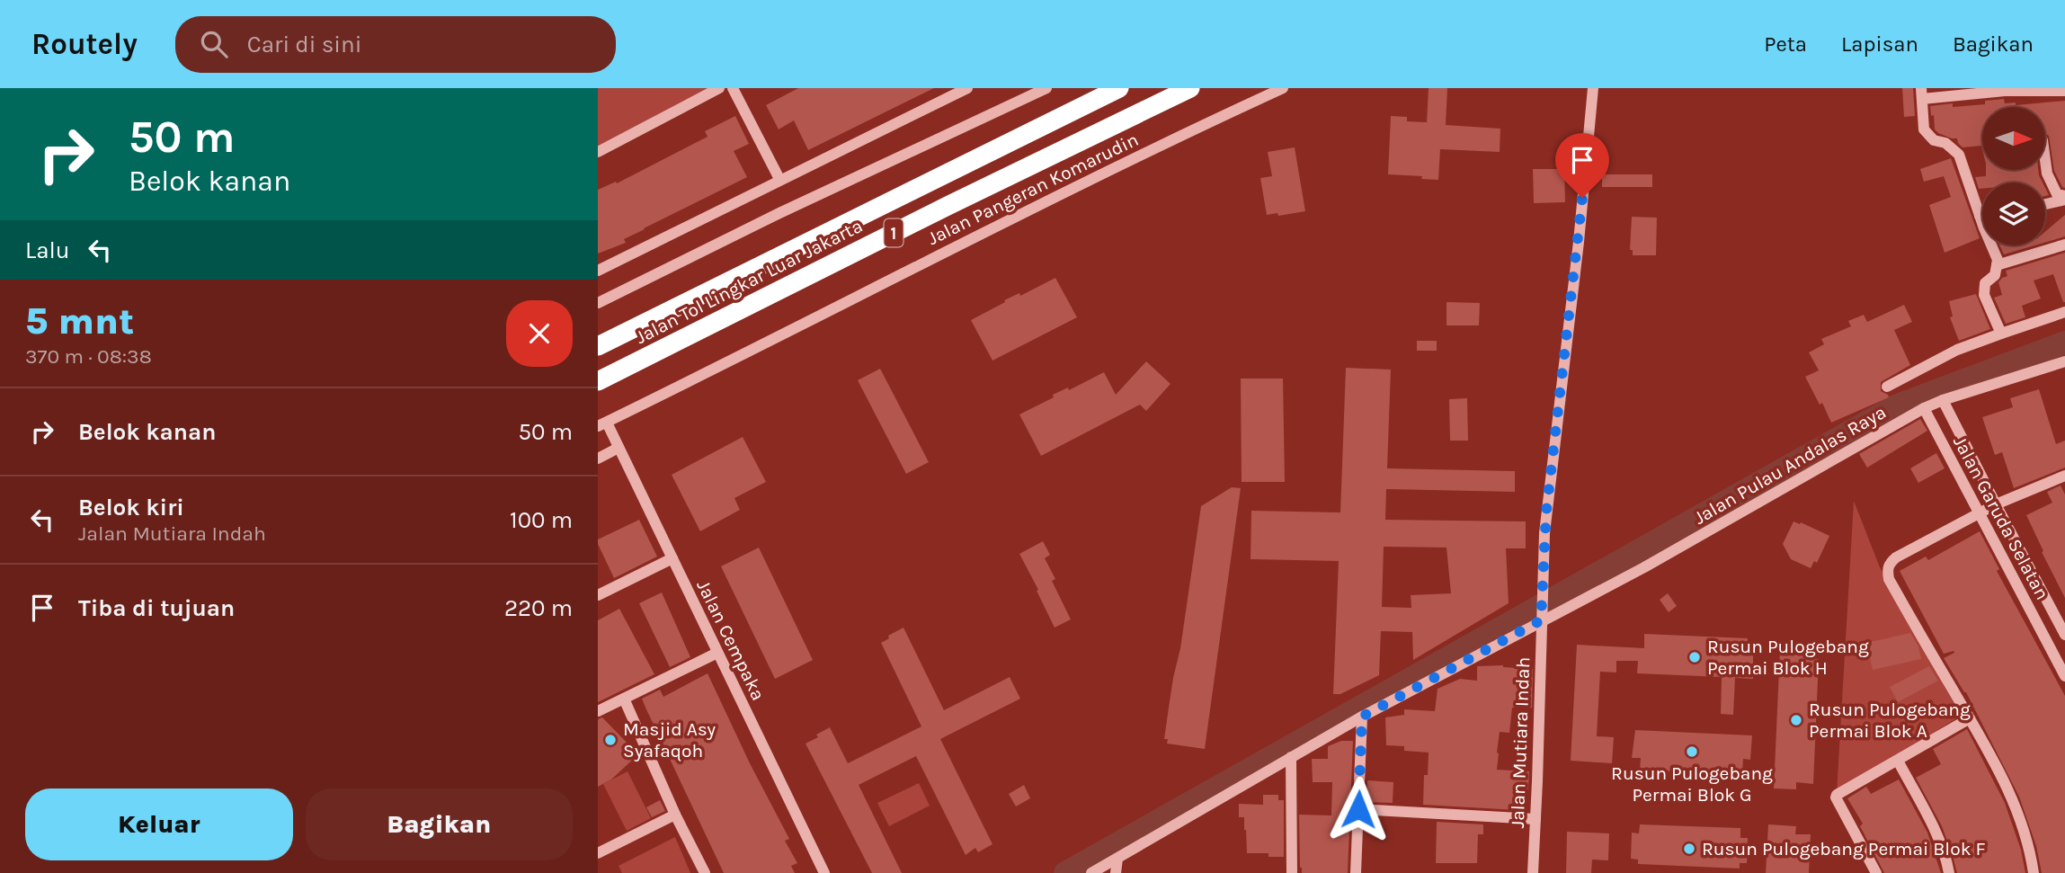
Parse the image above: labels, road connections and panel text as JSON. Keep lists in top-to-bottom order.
{
  "streets": {
    "highway": ["1", "Jalan Tol Lingkar Luar Jakarta"],
    "street": [
      "Jalan Pangeran Komarudin",
      "Jalan Pulau Andalas Raya",
      "Jalan Garuda Selatan",
      "Jalan Cempaka",
      "Jalan Mutiara Indah"
    ]
  },
  "crossings": [
    ["Jalan Pangeran Komarudin", "Jalan Cempaka"],
    ["Jalan Pulau Andalas Raya", "Jalan Garuda Selatan"],
    ["Jalan Pulau Andalas Raya", "Jalan Mutiara Indah"]
  ],
  "places": [
    "Rusun Pulogebang Permai Blok H",
    "Rusun Pulogebang Permai Blok A",
    "Masjid Asy Syafaqoh",
    "Rusun Pulogebang Permai Blok G",
    "Rusun Pulogebang Permai Blok F"
  ],
  "north": "right",
  "page": {
    "header": "Routely",
    "search": "Cari di sini",
    "nav": ["Peta", "Lapisan", "Bagikan"],
    "turn": ["50 m", "Belok kanan"],
    "then": "Lalu",
    "heading": ["5 mnt", "370 m · 08:38"],
    "list": [
      {
        "name": "Belok kanan",
        "value": "50 m"
      },
      {
        "name": "Belok kiri",
        "note": "Jalan Mutiara Indah",
        "value": "100 m"
      },
      {
        "name": "Tiba di tujuan",
        "value": "220 m"
      }
    ],
    "buttons": ["Keluar", "Bagikan"]
  }
}
